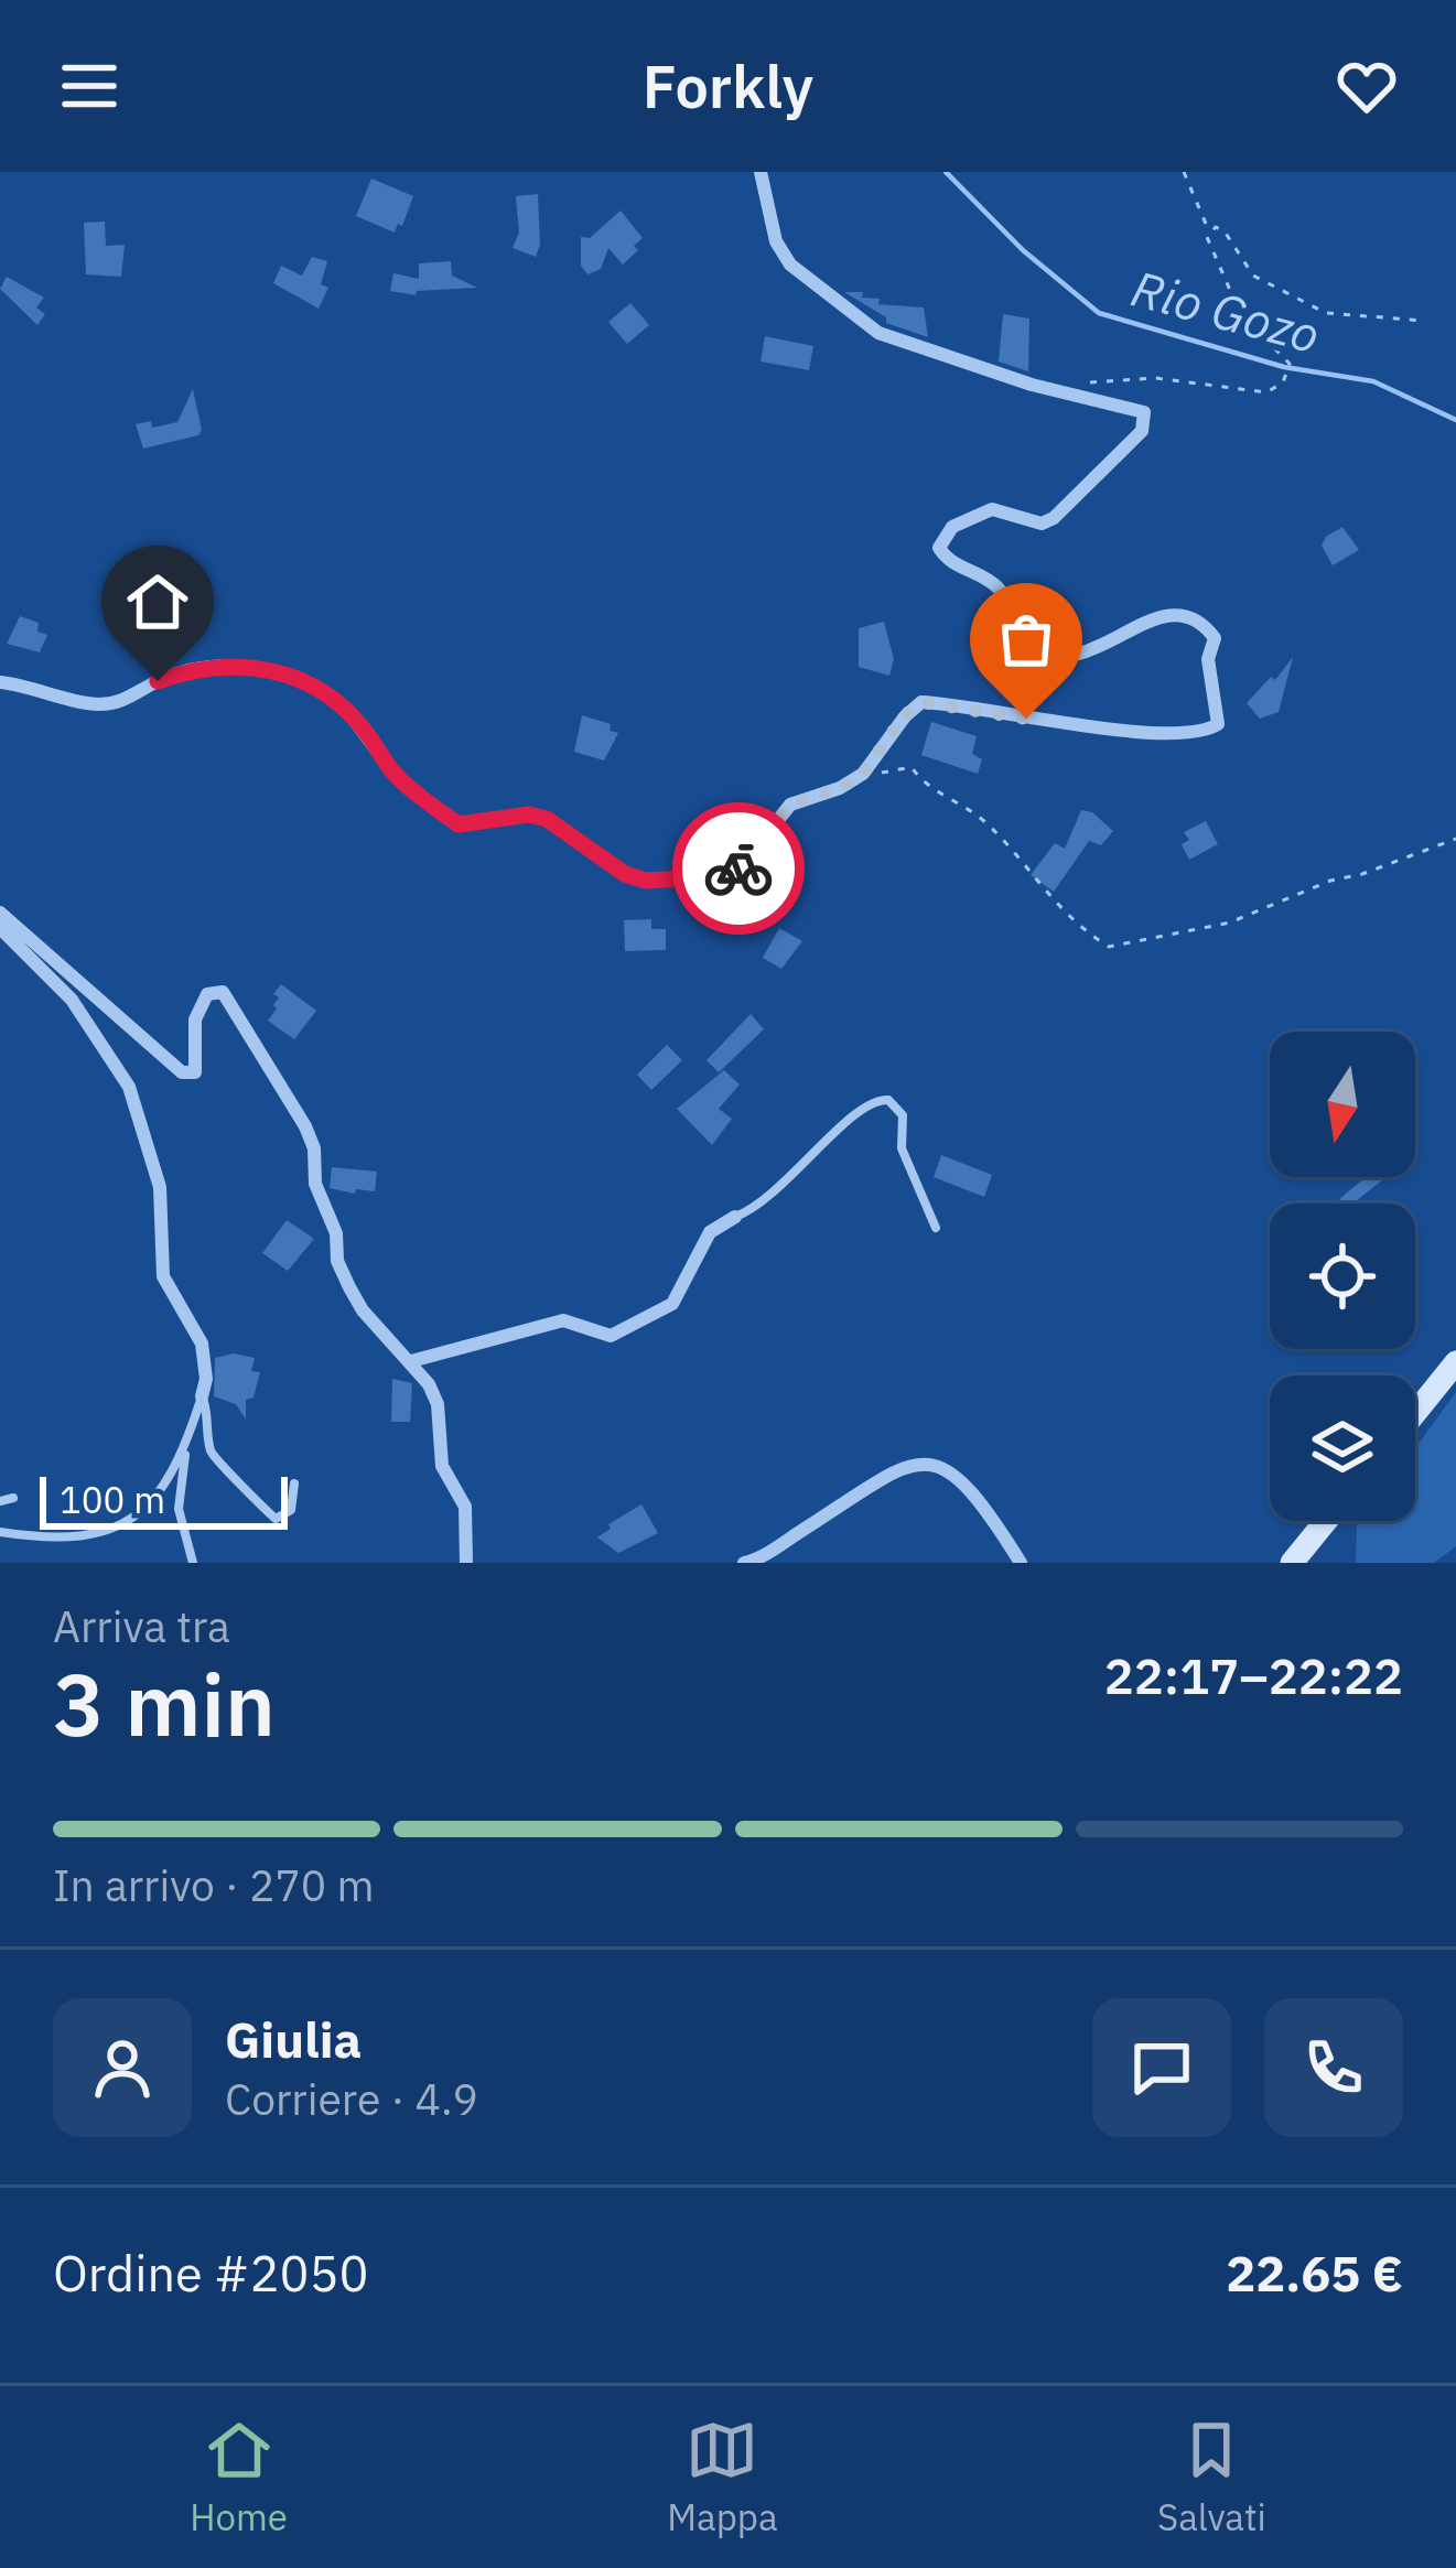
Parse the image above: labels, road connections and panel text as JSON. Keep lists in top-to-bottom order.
{
  "water": ["Rio Gozo"],
  "scale_bar": "100 m",
  "north": "bottom",
  "page": {
    "header": "Forkly",
    "scale": "100 m",
    "heading": ["3 min", "Arriva tra", "22:17–22:22"],
    "panel": [
      "Giulia",
      "Corriere · 4.9",
      "Ordine #2050",
      "22.65 €"
    ],
    "bar": "In arrivo · 270 m",
    "tabs": ["Home", "Mappa", "Salvati"]
  }
}
